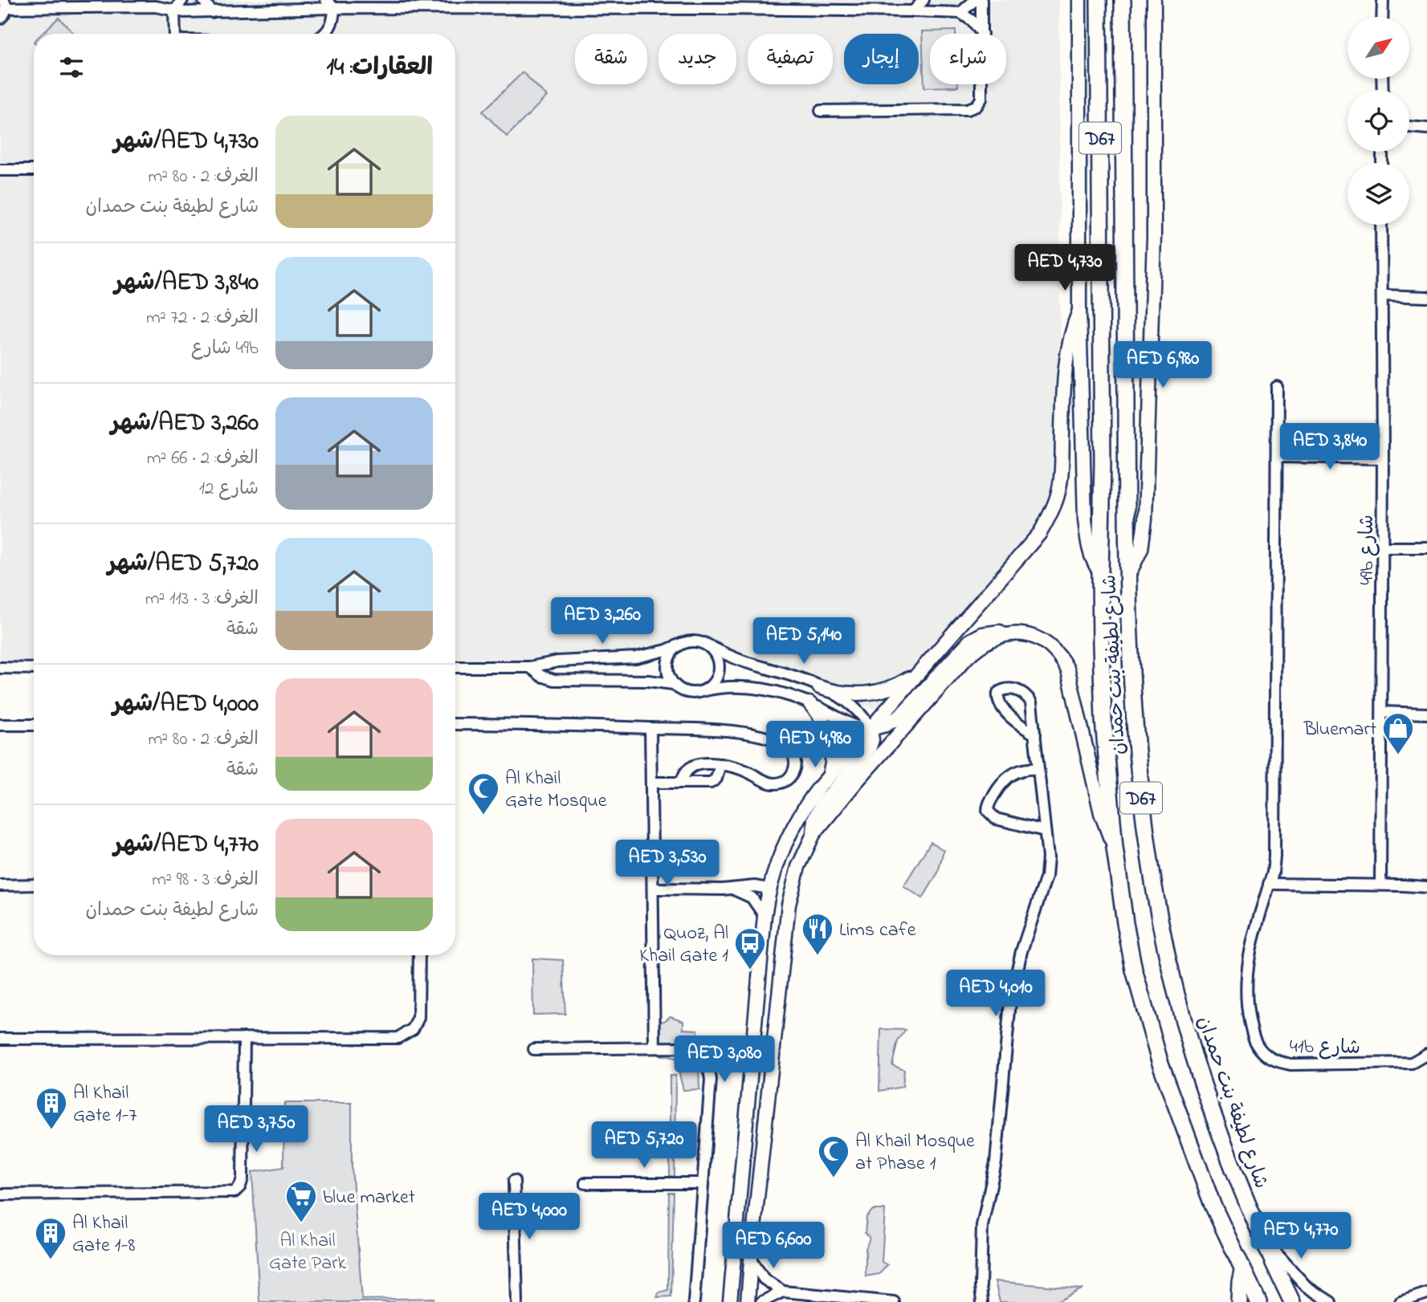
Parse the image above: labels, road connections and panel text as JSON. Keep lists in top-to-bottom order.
{
  "streets": {
    "main road": ["D67", "شارع لطيفة بنت حمدان"],
    "street": ["49b شارع", "41b شارع"]
  },
  "parks": ["Al Khail Gate Park"],
  "places": {
    "shop": ["Bluemart"],
    "mosque": ["Al Khail Gate Mosque", "Al Khail Mosque at Phase 1"],
    "restaurant": ["Lims cafe"],
    "bus stop": ["Quoz, Al Khail Gate 1"],
    "building": ["Al Khail Gate 1-7", "Al Khail Gate 1-8"],
    "supermarket": ["blue market"]
  },
  "north": "top right",
  "page": {
    "chip": [
      "شراء",
      "إيجار",
      "تصفية",
      "جديد",
      "شقة"
    ],
    "heading": "العقارات: 14",
    "list": [
      {
        "name": "AED 4,730/شهر",
        "note": "الغرف: 2 · 80 m² · شارع لطيفة بنت حمدان"
      },
      {
        "name": "AED 3,840/شهر",
        "note": "الغرف: 2 · 72 m² · 49b شارع"
      },
      {
        "name": "AED 3,260/شهر",
        "note": "الغرف: 2 · 66 m² · شارع 12"
      },
      {
        "name": "AED 5,720/شهر",
        "note": "الغرف: 3 · 113 m² · شقة"
      },
      {
        "name": "AED 4,000/شهر",
        "note": "الغرف: 2 · 80 m² · شقة"
      },
      {
        "name": "AED 4,770/شهر",
        "note": "الغرف: 3 · 98 m² · شارع لطيفة بنت حمدان"
      }
    ],
    "price": [
      "AED 4,730",
      "AED 6,980",
      "AED 3,840",
      "AED 3,260",
      "AED 5,140",
      "AED 4,980",
      "AED 3,530",
      "AED 4,010",
      "AED 3,080",
      "AED 3,750",
      "AED 5,720",
      "AED 4,000",
      "AED 4,770",
      "AED 6,600"
    ]
  }
}
